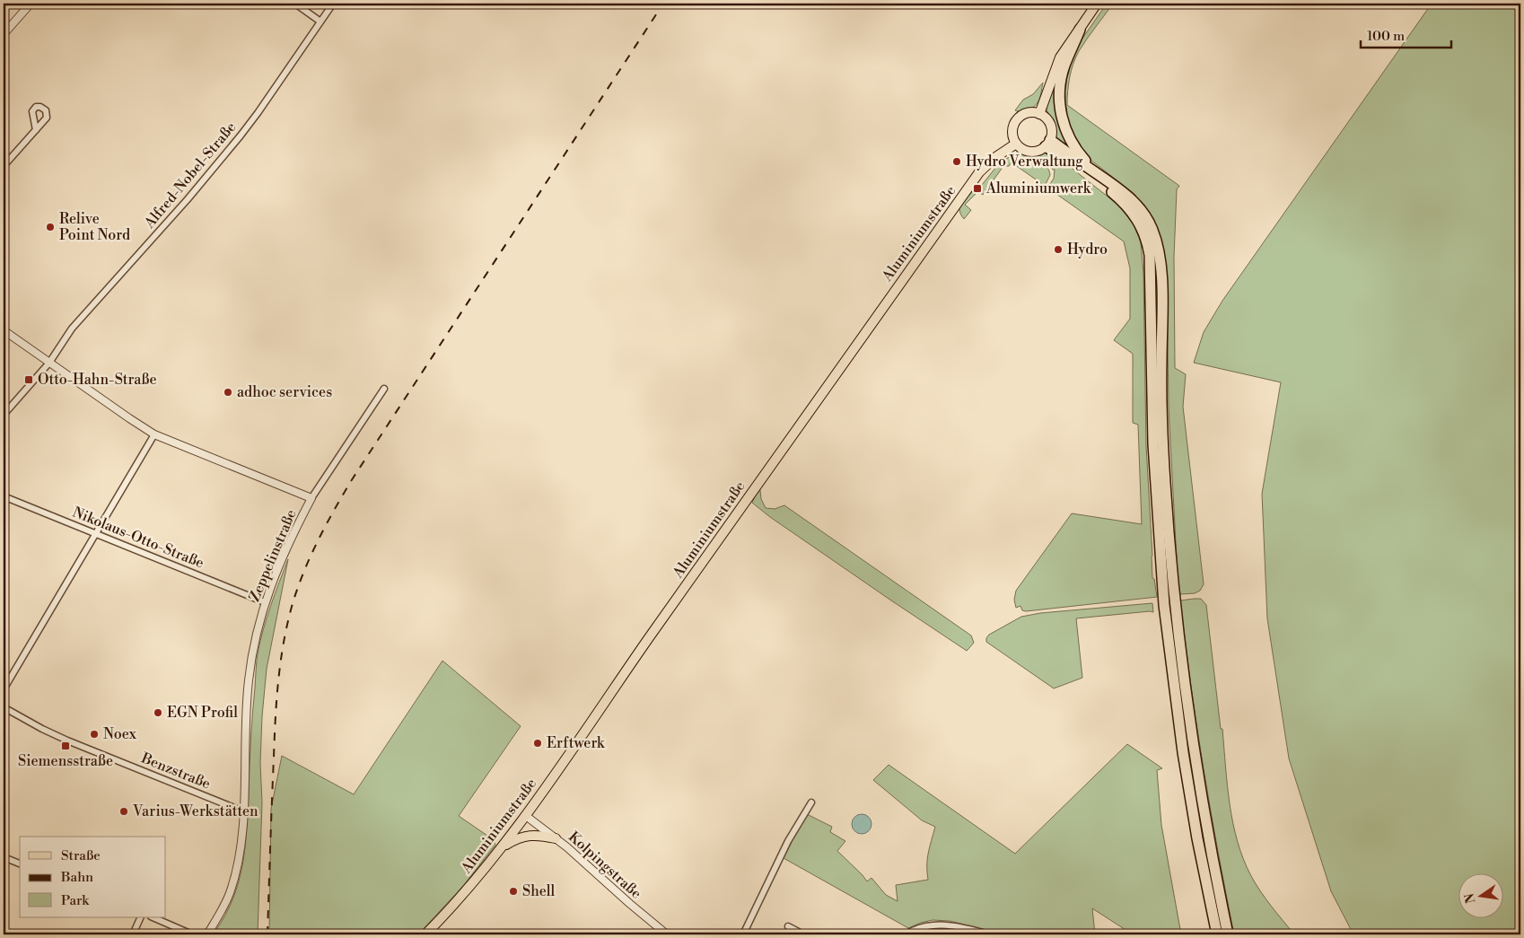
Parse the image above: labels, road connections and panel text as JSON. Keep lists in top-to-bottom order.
{
  "streets": {
    "main road": ["Aluminiumstraße"],
    "street": [
      "Alfred-Nobel-Straße",
      "Nikolaus-Otto-Straße",
      "Zeppelinstraße",
      "Benzstraße",
      "Kolpingstraße"
    ]
  },
  "crossings": [
    ["Aluminiumstraße", "Kolpingstraße"],
    ["Nikolaus-Otto-Straße", "Zeppelinstraße"],
    ["Zeppelinstraße", "Benzstraße"]
  ],
  "places": {
    "other": [
      "Hydro Verwaltung",
      "Relive Point Nord",
      "Hydro",
      "adhoc services",
      "EGN Profil",
      "Noex",
      "Erftwerk",
      "Varius-Werkstätten",
      "Shell"
    ],
    "transit": ["Aluminiumwerk", "Otto-Hahn-Straße", "Siemensstraße"]
  },
  "legend": ["Straße", "Bahn", "Park"],
  "scale_bar": "100 m",
  "north": "left"
}
